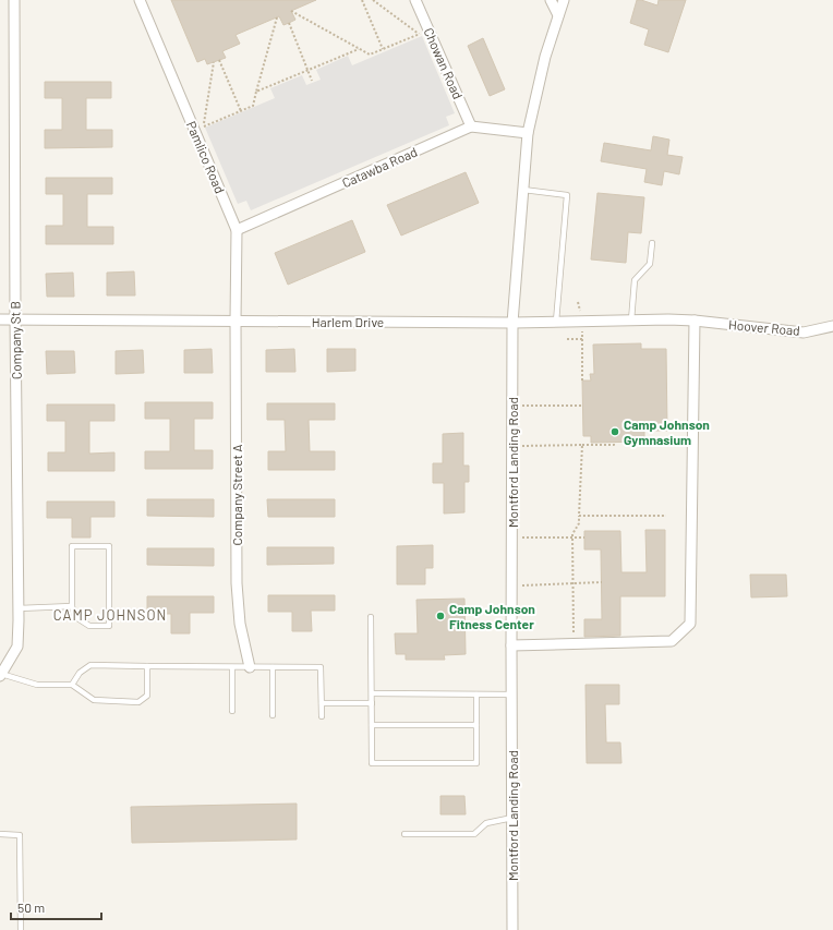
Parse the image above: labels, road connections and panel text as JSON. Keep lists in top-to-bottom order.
{
  "streets": {
    "street": [
      "Chowan Road",
      "Pamlico Road",
      "Catawba Road",
      "Harlem Drive",
      "Hoover Road",
      "Company St B",
      "Montford Landing Road",
      "Company Street A"
    ]
  },
  "crossings": [
    ["Chowan Road", "Catawba Road"],
    ["Pamlico Road", "Catawba Road"],
    ["Pamlico Road", "Harlem Drive"],
    ["Pamlico Road", "Company Street A"],
    ["Harlem Drive", "Hoover Road"],
    ["Harlem Drive", "Company St B"],
    ["Harlem Drive", "Montford Landing Road"],
    ["Harlem Drive", "Company Street A"]
  ],
  "districts": ["CAMP JOHNSON"],
  "places": ["Camp Johnson Gymnasium", "Camp Johnson Fitness Center"],
  "scale_bar": "50 m"
}
